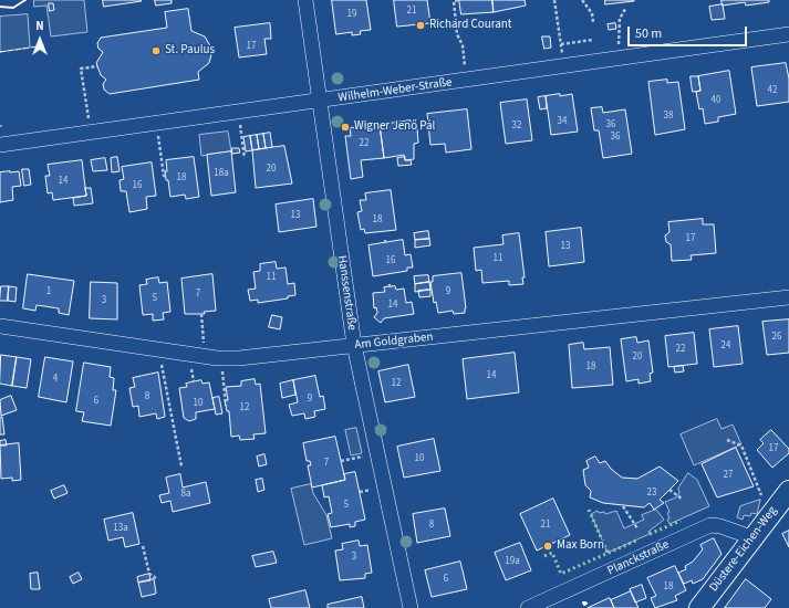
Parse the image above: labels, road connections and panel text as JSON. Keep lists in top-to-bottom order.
{
  "streets": {
    "street": [
      "Wilhelm-Weber-Straße",
      "Hanssenstraße",
      "Am Goldgraben",
      "Düstere-Eichen-Weg",
      "Planckstraße"
    ]
  },
  "crossings": [
    ["Wilhelm-Weber-Straße", "Hanssenstraße"],
    ["Hanssenstraße", "Am Goldgraben"],
    ["Düstere-Eichen-Weg", "Planckstraße"]
  ],
  "places": [
    "Richard Courant",
    "St. Paulus",
    "Wigner Jenő Pál",
    "Max Born"
  ],
  "house_numbers": [
    "21",
    "19",
    "17",
    "42",
    "40",
    "38",
    "34",
    "36",
    "32",
    "36",
    "22",
    "20",
    "18a",
    "18",
    "14",
    "16",
    "13",
    "18",
    "17",
    "13",
    "11",
    "16",
    "11",
    "1",
    "9",
    "7",
    "5",
    "3",
    "14",
    "26",
    "24",
    "22",
    "20",
    "18",
    "14",
    "4",
    "12",
    "8",
    "9",
    "6",
    "10",
    "12",
    "17",
    "10",
    "7",
    "27",
    "23",
    "8a",
    "5",
    "8",
    "21",
    "13a",
    "3",
    "19a",
    "6",
    "18"
  ],
  "scale_bar": "50 m",
  "north": "top"
}
